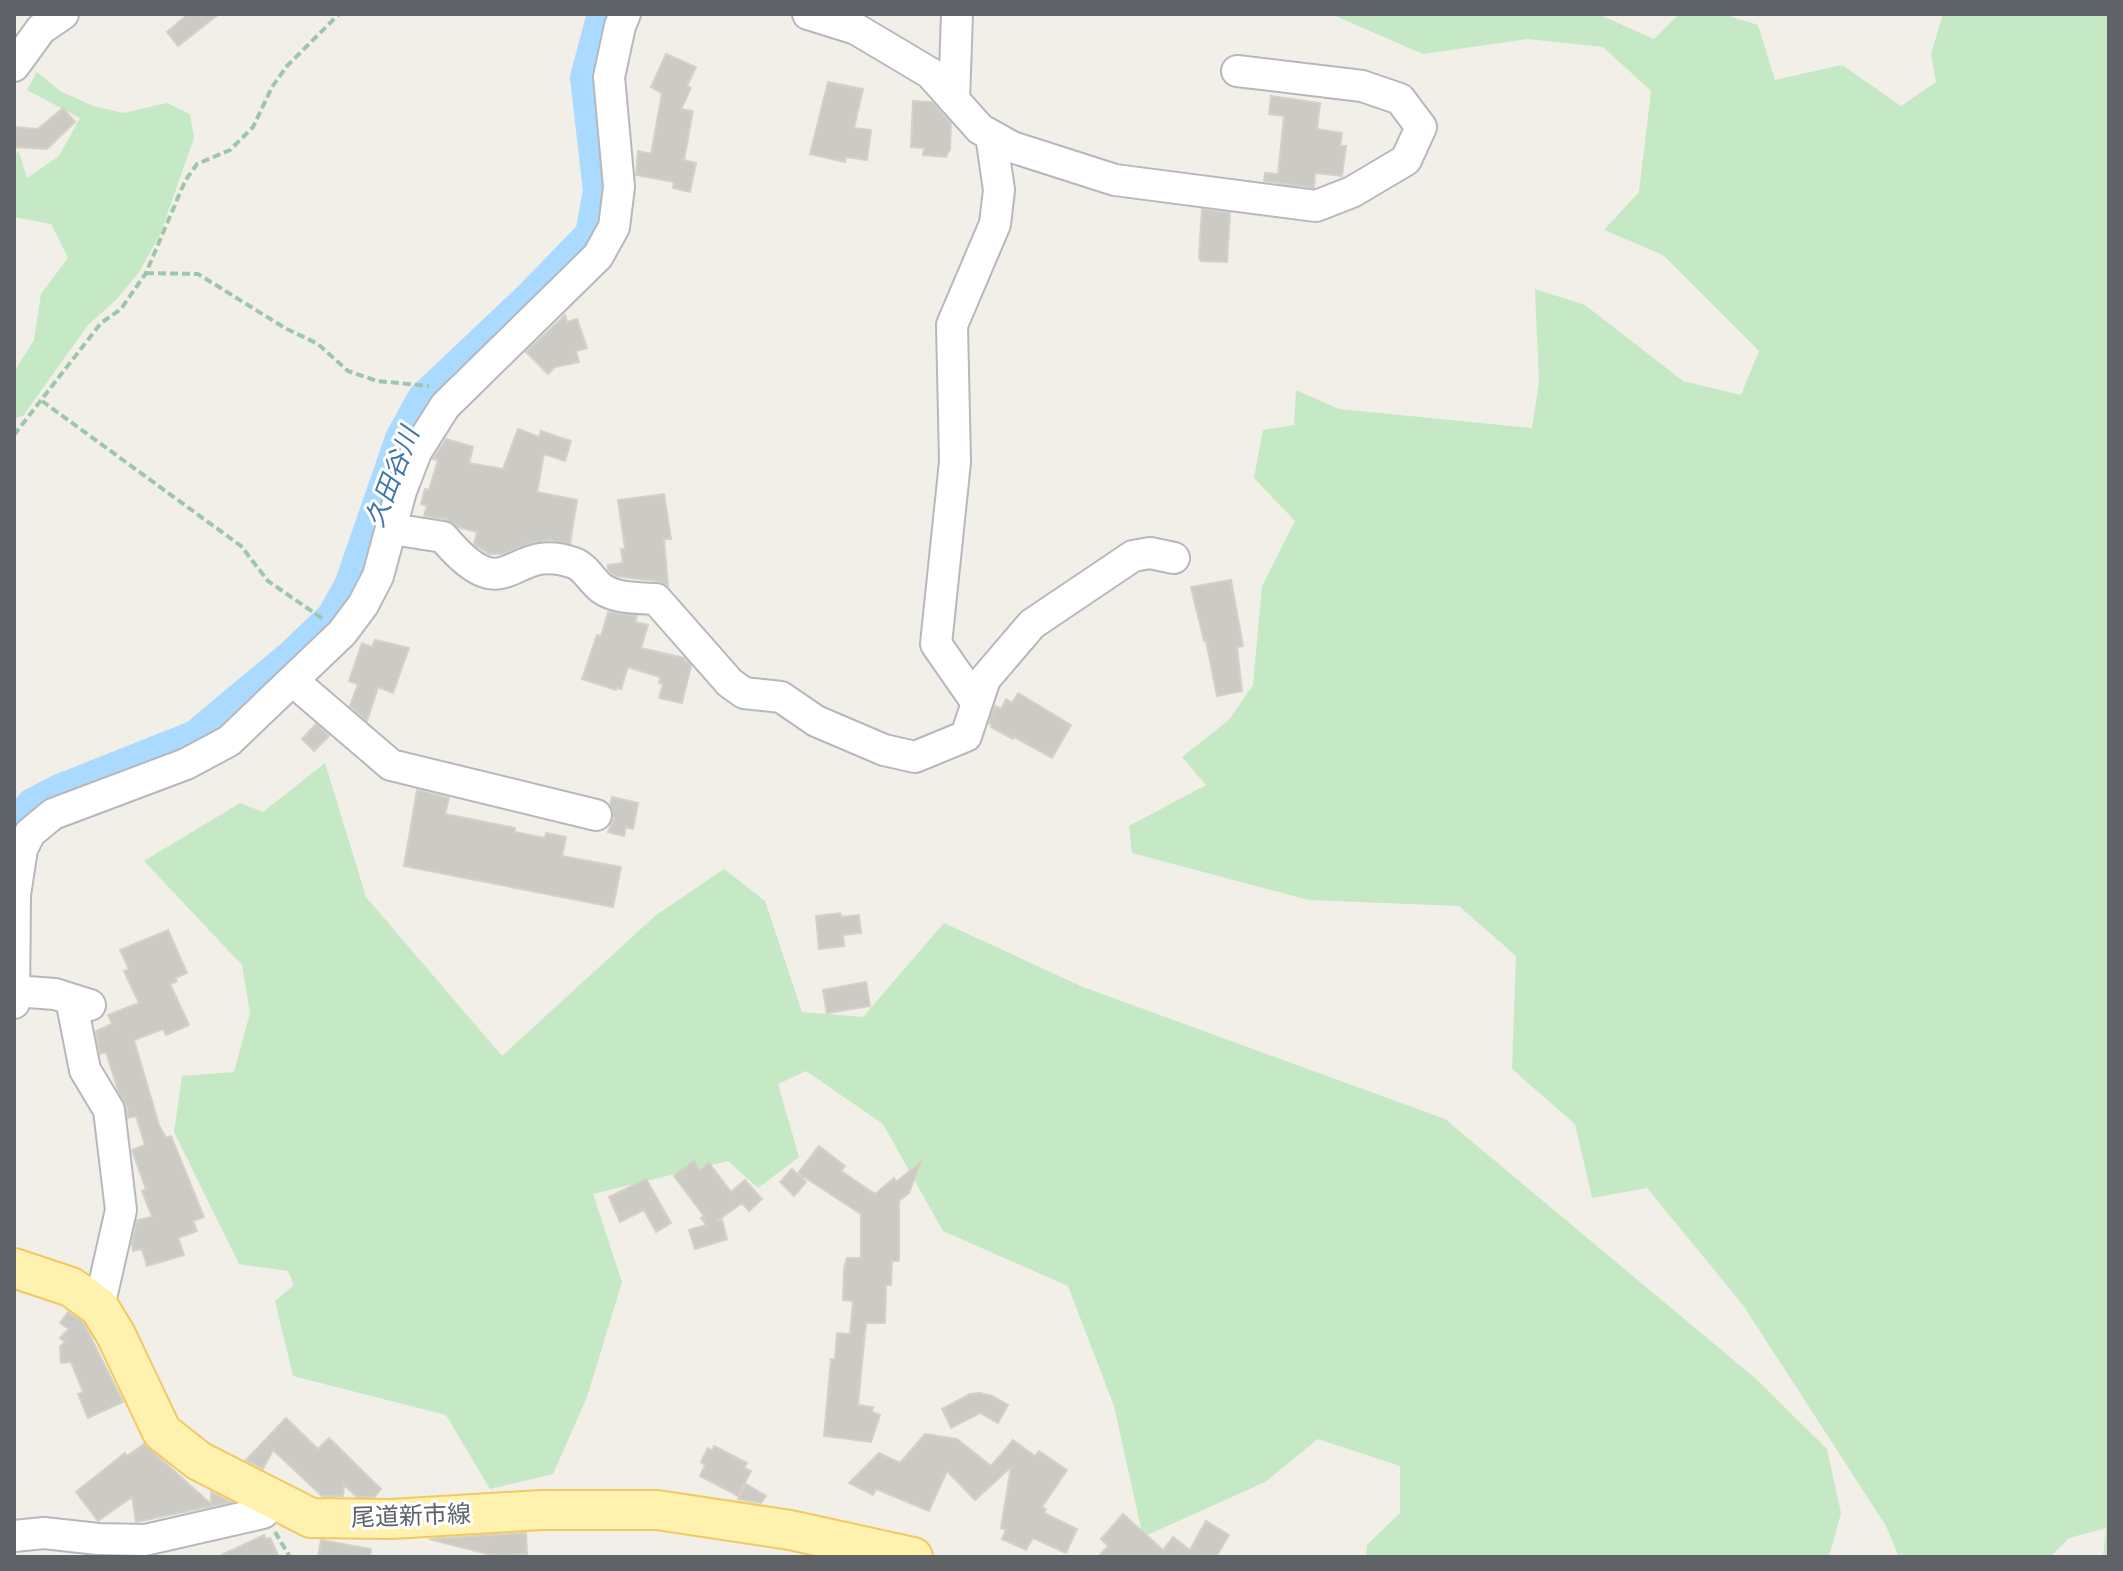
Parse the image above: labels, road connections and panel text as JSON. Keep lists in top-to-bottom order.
{
  "streets": {
    "main road": ["尾道新市線"]
  },
  "water": ["久田谷川"]
}
